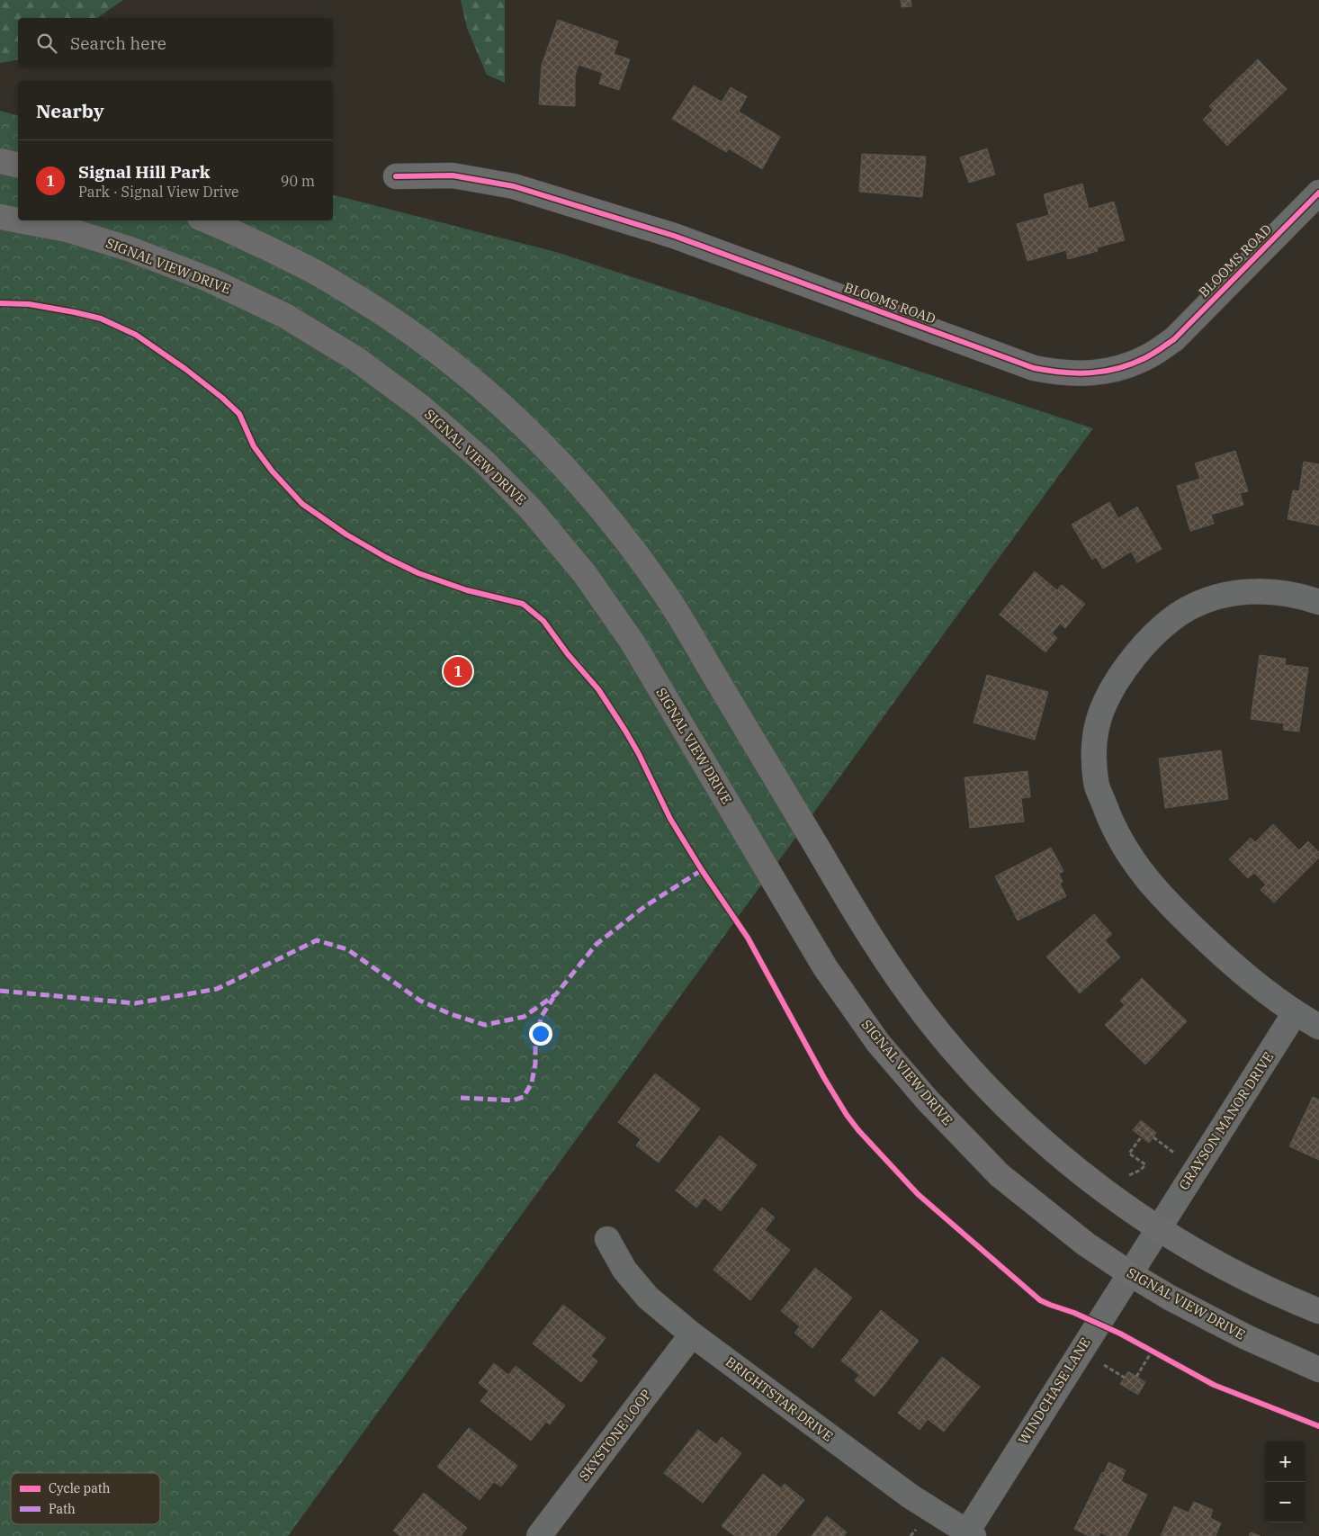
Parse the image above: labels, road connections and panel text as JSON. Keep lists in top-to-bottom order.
{
  "streets": {
    "main road": ["SIGNAL VIEW DRIVE"],
    "street": [
      "BLOOMS ROAD",
      "GRAYSON MANOR DRIVE",
      "WINDCHASE LANE",
      "BRIGHTSTAR DRIVE",
      "SKYSTONE LOOP"
    ]
  },
  "crossings": [
    ["SIGNAL VIEW DRIVE", "WINDCHASE LANE"],
    ["GRAYSON MANOR DRIVE", "WINDCHASE LANE"],
    ["WINDCHASE LANE", "BRIGHTSTAR DRIVE"],
    ["BRIGHTSTAR DRIVE", "SKYSTONE LOOP"]
  ],
  "legend": ["Cycle path", "Path"],
  "page": {
    "search": "Search here",
    "heading": "Nearby",
    "list": [
      {
        "mark": "1",
        "name": "Signal Hill Park",
        "note": "Park · Signal View Drive",
        "value": "90 m"
      }
    ],
    "pins": "1",
    "map_buttons": ["+", "−"]
  }
}
